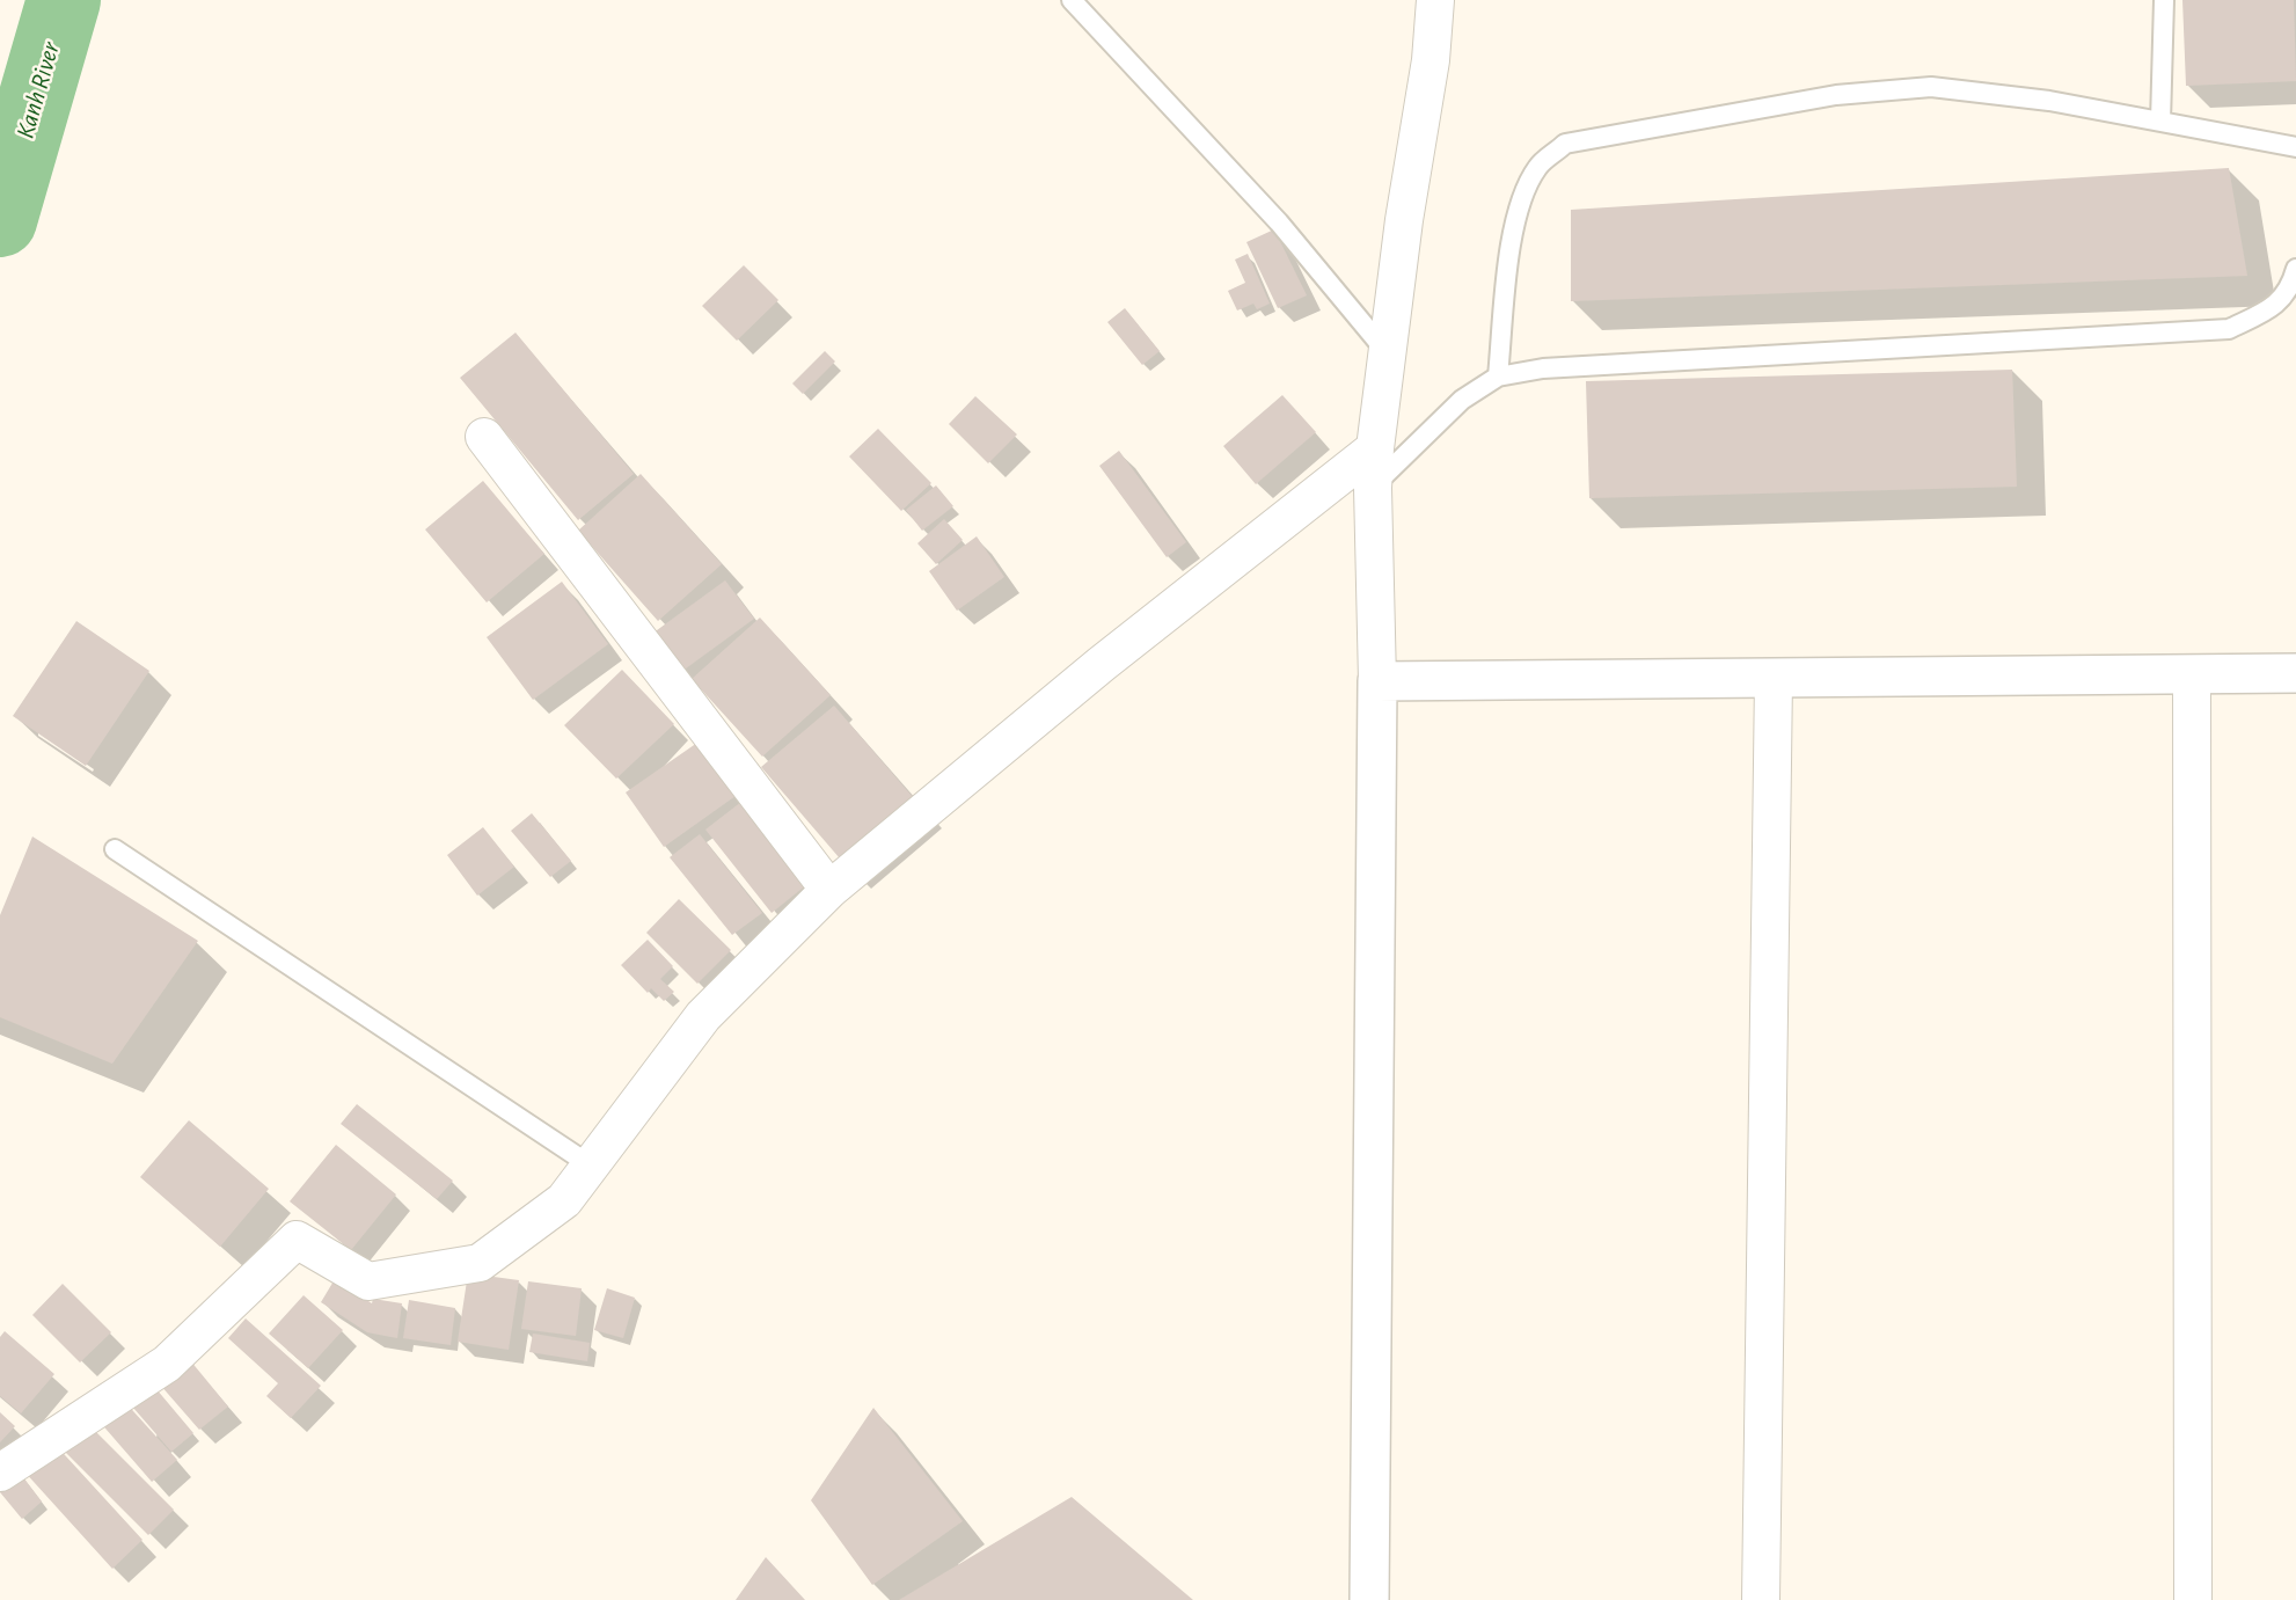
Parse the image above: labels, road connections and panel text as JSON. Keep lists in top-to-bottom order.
{
  "water": ["Kanh River"]
}
